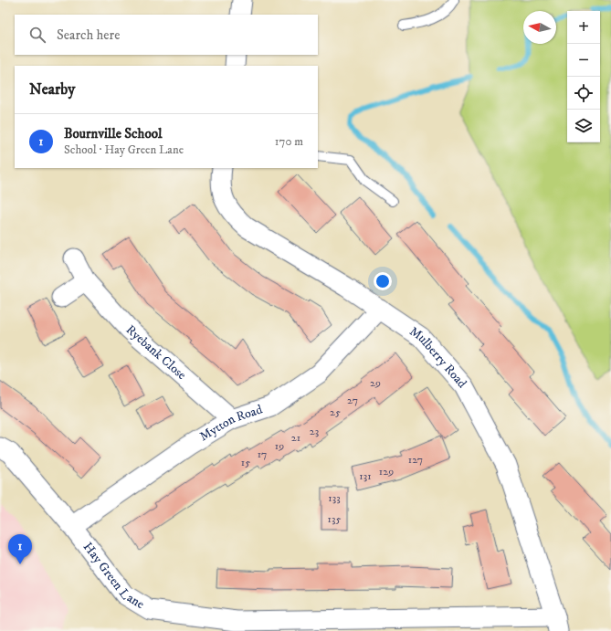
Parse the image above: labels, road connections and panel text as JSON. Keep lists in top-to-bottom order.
{
  "streets": {
    "street": [
      "Ryebank Close",
      "Mulberry Road",
      "Mytton Road",
      "Hay Green Lane"
    ]
  },
  "crossings": [
    ["Ryebank Close", "Mytton Road"],
    ["Mulberry Road", "Mytton Road"],
    ["Mulberry Road", "Hay Green Lane"],
    ["Mytton Road", "Hay Green Lane"]
  ],
  "house_numbers": [
    "29",
    "27",
    "25",
    "23",
    "21",
    "19",
    "17",
    "127",
    "15",
    "129",
    "131",
    "133",
    "135"
  ],
  "north": "left",
  "page": {
    "map_buttons": ["+", "−"],
    "search": "Search here",
    "heading": "Nearby",
    "list": [
      {
        "mark": "1",
        "name": "Bournville School",
        "note": "School · Hay Green Lane",
        "value": "170 m"
      }
    ],
    "pins": "1"
  }
}
